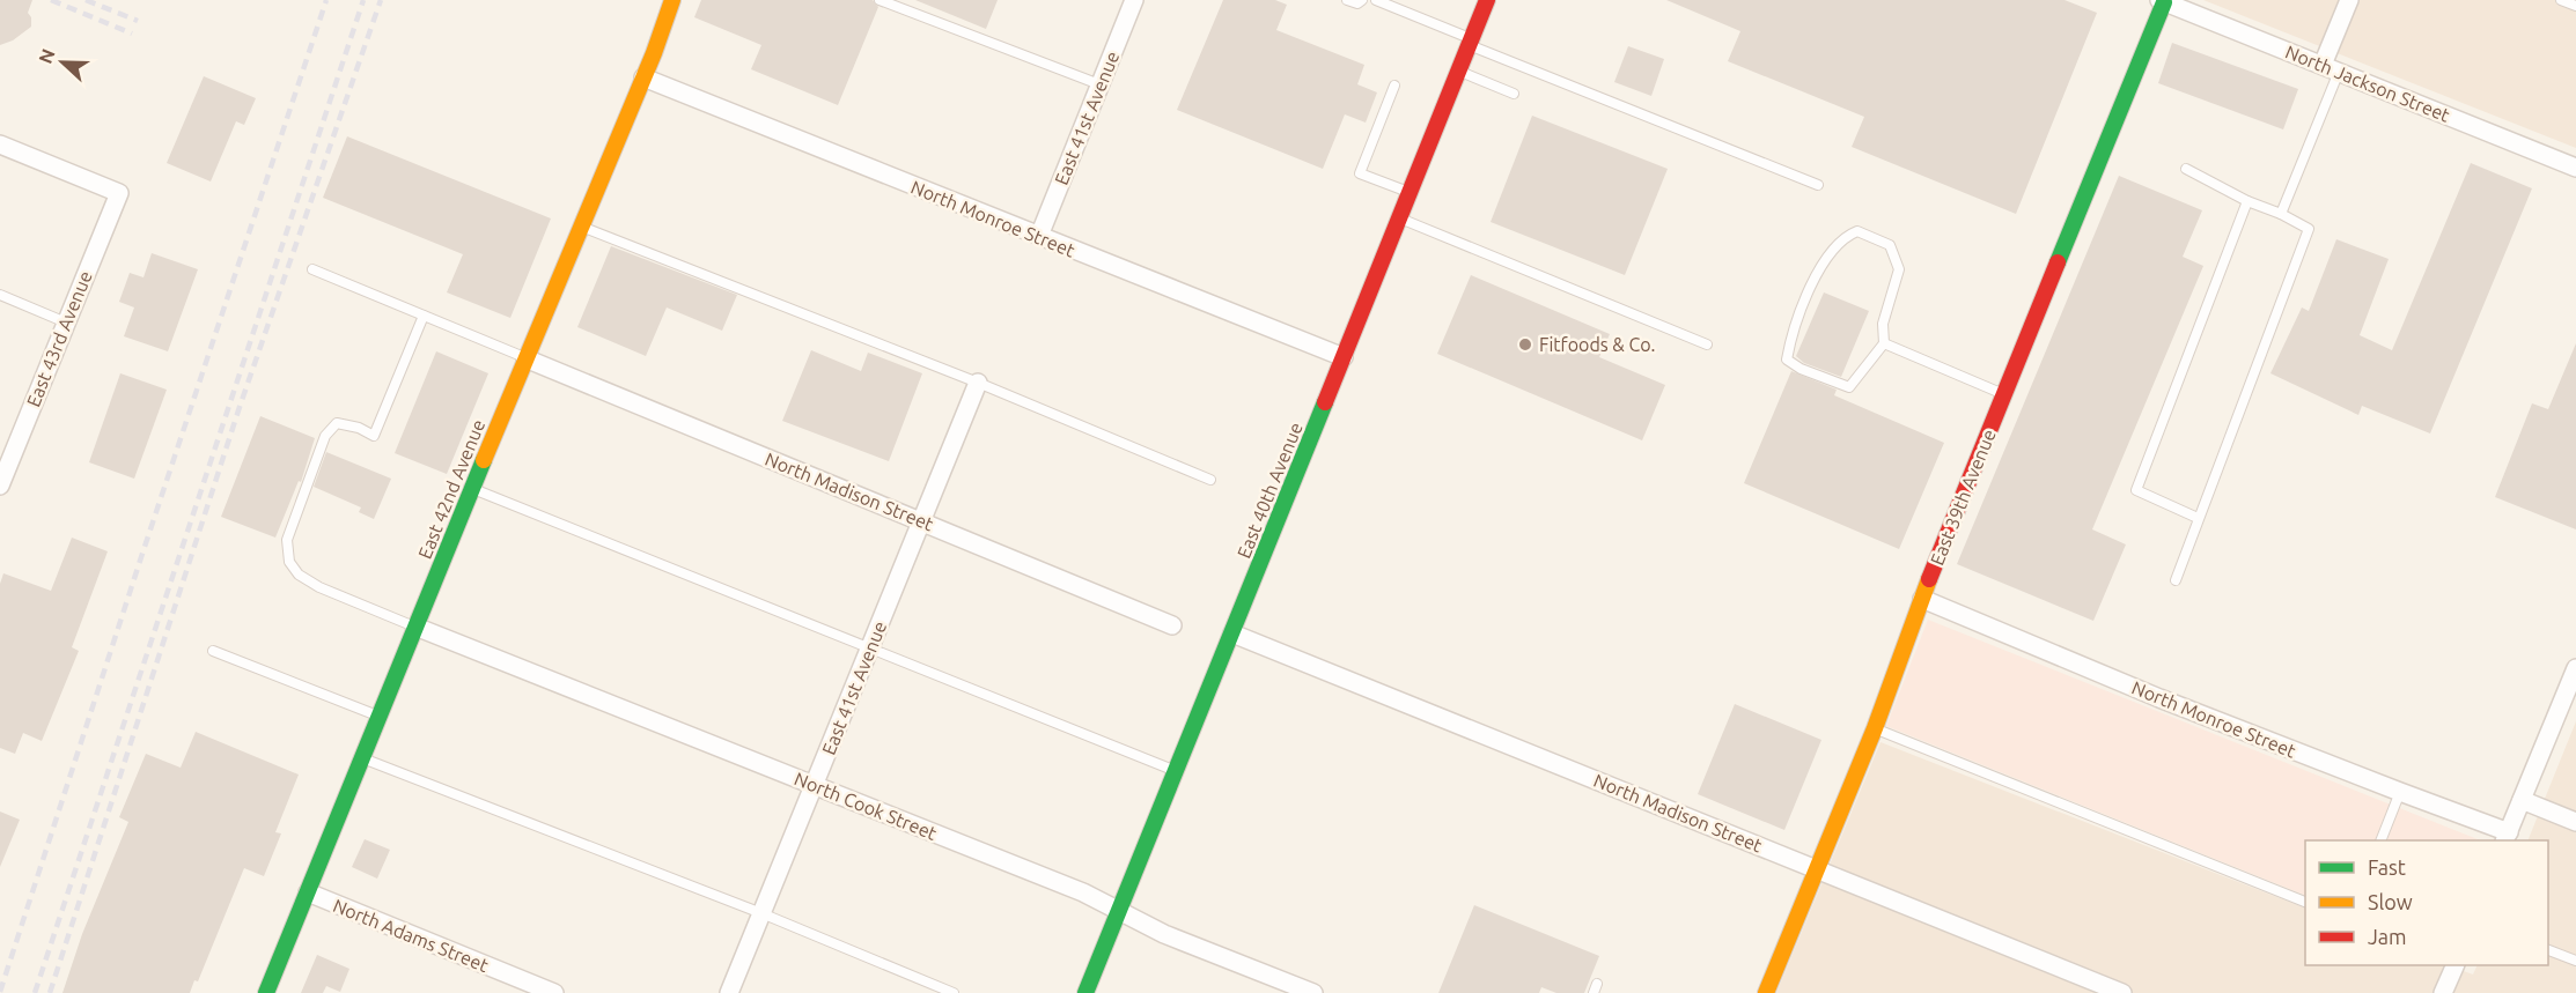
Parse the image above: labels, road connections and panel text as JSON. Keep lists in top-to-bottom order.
{
  "streets": {
    "street": [
      "North Jackson Street",
      "East 41st Avenue",
      "North Monroe Street",
      "East 43rd Avenue",
      "East 42nd Avenue",
      "East 40th Avenue",
      "North Madison Street",
      "East 39th Avenue",
      "North Cook Street",
      "North Adams Street"
    ]
  },
  "crossings": [
    ["North Jackson Street", "East 39th Avenue"],
    ["East 41st Avenue", "North Monroe Street"],
    ["East 41st Avenue", "North Madison Street"],
    ["East 41st Avenue", "North Cook Street"],
    ["North Monroe Street", "East 42nd Avenue"],
    ["North Monroe Street", "East 40th Avenue"],
    ["North Monroe Street", "East 39th Avenue"],
    ["East 42nd Avenue", "North Madison Street"],
    ["East 42nd Avenue", "North Cook Street"],
    ["East 42nd Avenue", "North Adams Street"],
    ["East 40th Avenue", "North Madison Street"],
    ["East 40th Avenue", "North Cook Street"],
    ["North Madison Street", "East 39th Avenue"]
  ],
  "places": ["Fitfoods & Co."],
  "legend": ["Fast", "Slow", "Jam"],
  "north": "left"
}
